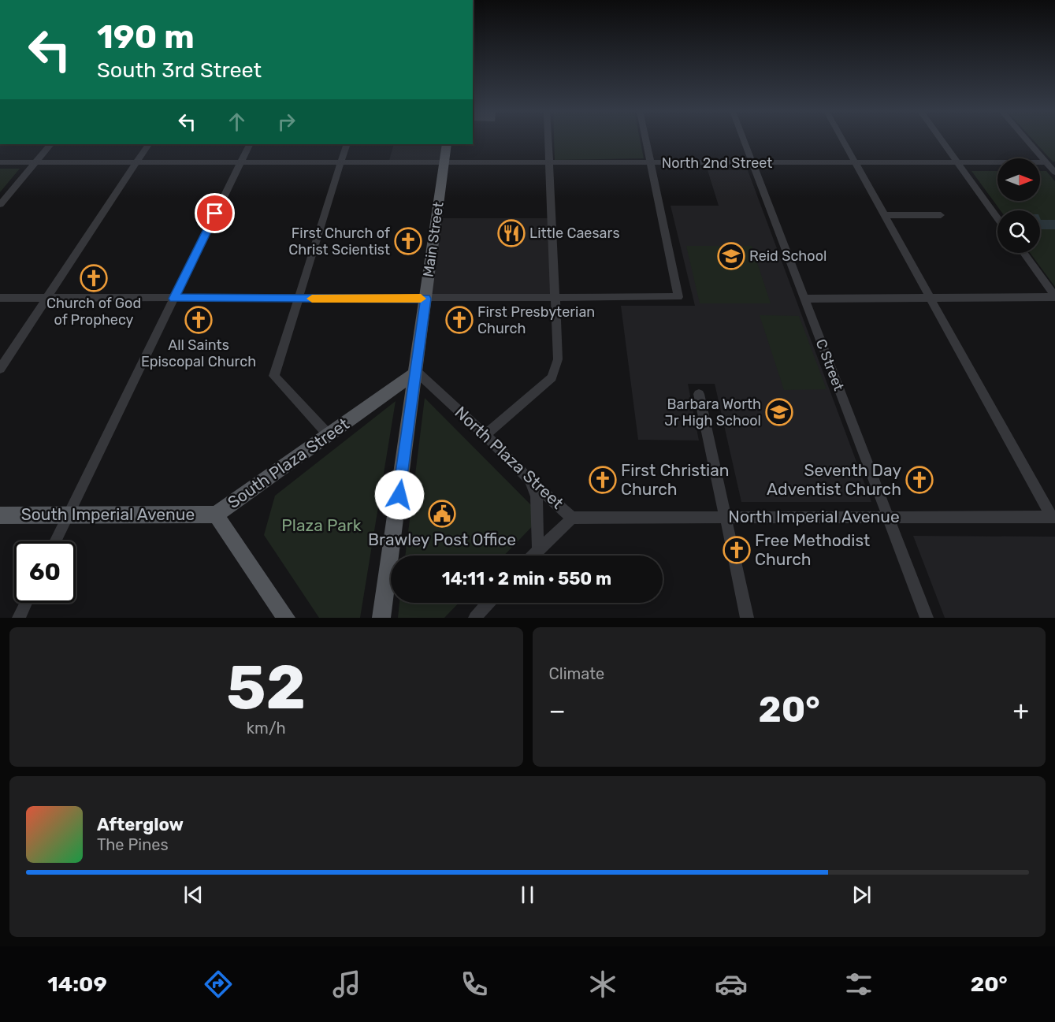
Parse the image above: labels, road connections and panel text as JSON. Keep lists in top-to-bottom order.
{
  "streets": {
    "main road": ["Main Street", "South Plaza Street", "South Imperial Avenue"],
    "street": [
      "North 2nd Street",
      "C Street",
      "North Plaza Street",
      "North Imperial Avenue"
    ]
  },
  "crossings": [
    ["North 2nd Street", "Main Street"],
    ["North 2nd Street", "C Street"],
    ["Main Street", "North Plaza Street"],
    ["Main Street", "South Plaza Street"],
    ["C Street", "North Imperial Avenue"],
    ["North Plaza Street", "South Plaza Street"],
    ["North Plaza Street", "North Imperial Avenue"],
    ["South Plaza Street", "South Imperial Avenue"]
  ],
  "parks": ["Plaza Park"],
  "places": {
    "restaurant": ["Little Caesars"],
    "church": [
      "First Church of Christ Scientist",
      "Church of God of Prophecy",
      "All Saints Episcopal Church",
      "First Presbyterian Church",
      "First Christian Church",
      "Seventh Day Adventist Church",
      "Free Methodist Church"
    ],
    "school or university": ["Reid School", "Barbara Worth Jr High School"],
    "public building": ["Brawley Post Office"]
  },
  "north": "right",
  "page": {
    "turn": ["190 m", "South 3rd Street"],
    "limit": "60",
    "trip": "14:11 · 2 min · 550 m",
    "tile": [
      ["52", "km/h"],
      "Climate"
    ],
    "heat": ["−", "20°", "+"],
    "song": ["Afterglow", "The Pines"],
    "tabs": ["14:09", "20°"]
  }
}
